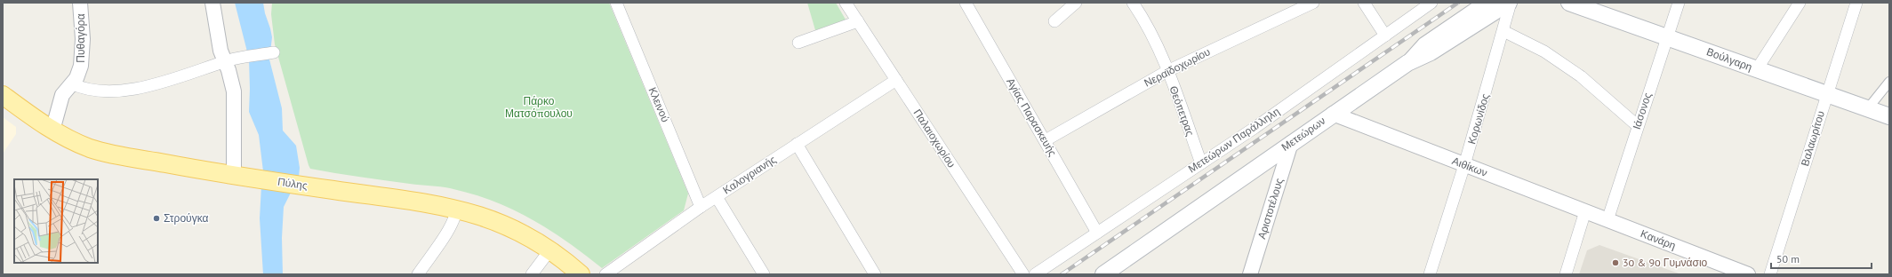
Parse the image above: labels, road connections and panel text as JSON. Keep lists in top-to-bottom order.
{
  "streets": {
    "main road": ["Βούλγαρη", "Μετεώρων", "Πύλης"],
    "street": [
      "Πυθαγόρα",
      "Νεραϊδοχωρίου",
      "Κλεινού",
      "Θεόπετρας",
      "Ιάσονος",
      "Αγίας Παρασκευής",
      "Κορωνίδος",
      "Παλαιοχωρίου",
      "Βαλαωρίτου",
      "Μετεώρων Παράλληλη",
      "Αιθίκων",
      "Καλογριανής",
      "Αριστοτέλους",
      "Κανάρη"
    ]
  },
  "crossings": [
    ["Πυθαγόρα", "Πύλης"],
    ["Βούλγαρη", "Ιάσονος"],
    ["Βούλγαρη", "Βαλαωρίτου"],
    ["Νεραϊδοχωρίου", "Θεόπετρας"],
    ["Νεραϊδοχωρίου", "Αγίας Παρασκευής"],
    ["Κλεινού", "Καλογριανής"],
    ["Θεόπετρας", "Μετεώρων Παράλληλη"],
    ["Ιάσονος", "Αιθίκων"],
    ["Ιάσονος", "Κανάρη"],
    ["Αγίας Παρασκευής", "Μετεώρων Παράλληλη"],
    ["Κορωνίδος", "Μετεώρων"],
    ["Κορωνίδος", "Αιθίκων"],
    ["Μετεώρων", "Αιθίκων"],
    ["Μετεώρων", "Αριστοτέλους"],
    ["Παλαιοχωρίου", "Καλογριανής"],
    ["Αιθίκων", "Κανάρη"]
  ],
  "parks": ["Πάρκο Ματσόπουλου"],
  "places": ["Στρούγκα", "3ο & 9ο Γυμνάσιο"],
  "scale_bar": "50 m"
}
